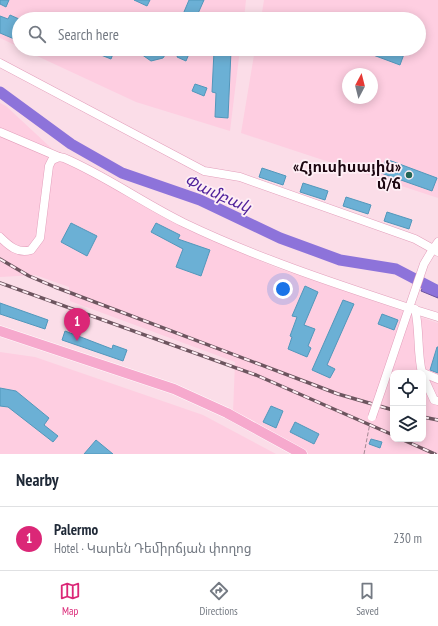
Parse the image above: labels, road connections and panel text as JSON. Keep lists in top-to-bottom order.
{
  "water": ["Փամբակ"],
  "places": ["«Հյուսիսային» մ/ճ"],
  "north": "top",
  "page": {
    "search": "Search here",
    "pins": "1",
    "heading": "Nearby",
    "list": [
      {
        "mark": "1",
        "name": "Palermo",
        "note": "Hotel · Կարեն Դեմիրճյան փողոց",
        "value": "230 m"
      }
    ],
    "nav": ["Map", "Directions", "Saved"]
  }
}
